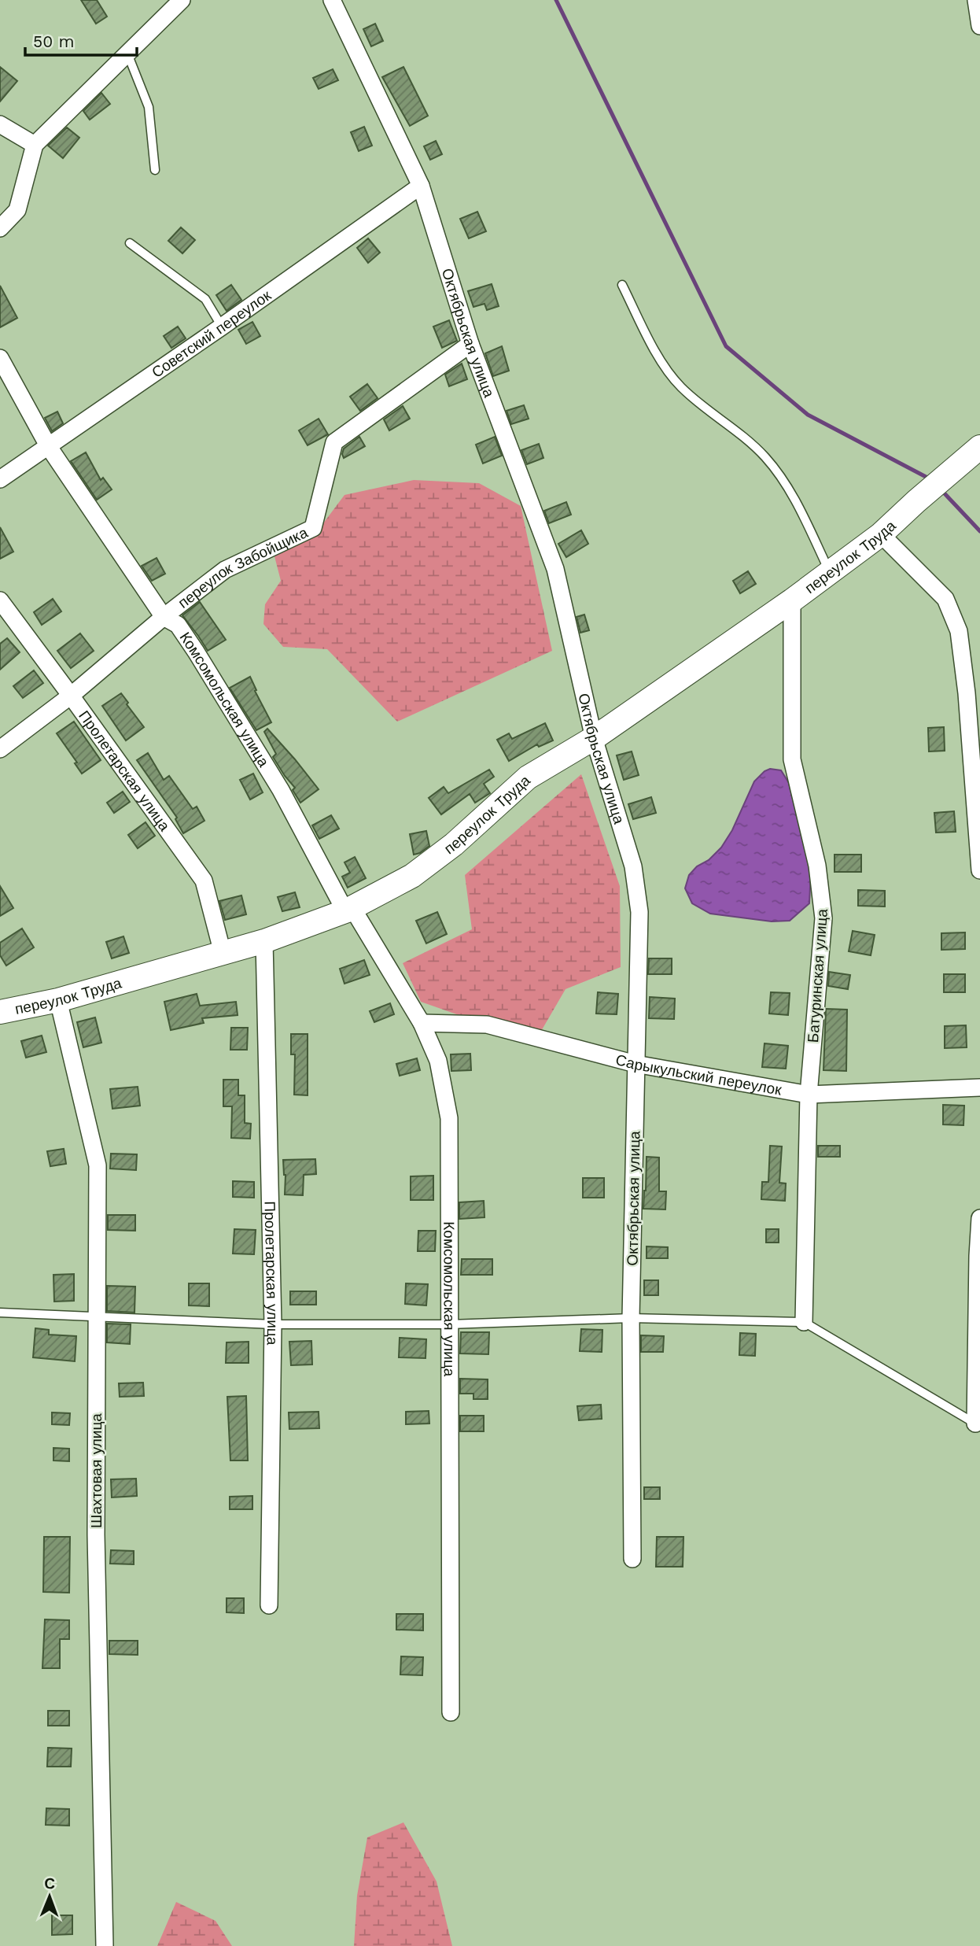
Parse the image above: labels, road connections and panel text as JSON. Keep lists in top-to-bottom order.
{
  "streets": {
    "street": [
      "Октябрьская улица",
      "Советский переулок",
      "переулок Труда",
      "переулок Забойщика",
      "Комсомольская улица",
      "Пролетарская улица",
      "Батуринская улица",
      "Сарыкульский переулок",
      "Шахтовая улица"
    ]
  },
  "crossings": [
    ["Октябрьская улица", "Советский переулок"],
    ["Октябрьская улица", "переулок Труда"],
    ["Октябрьская улица", "переулок Забойщика"],
    ["Октябрьская улица", "Сарыкульский переулок"],
    ["Советский переулок", "Комсомольская улица"],
    ["переулок Труда", "Комсомольская улица"],
    ["переулок Труда", "Пролетарская улица"],
    ["переулок Труда", "Батуринская улица"],
    ["переулок Труда", "Шахтовая улица"],
    ["переулок Забойщика", "Комсомольская улица"],
    ["переулок Забойщика", "Пролетарская улица"],
    ["Комсомольская улица", "Сарыкульский переулок"],
    ["Батуринская улица", "Сарыкульский переулок"]
  ],
  "scale_bar": "50 m",
  "north": "top"
}
